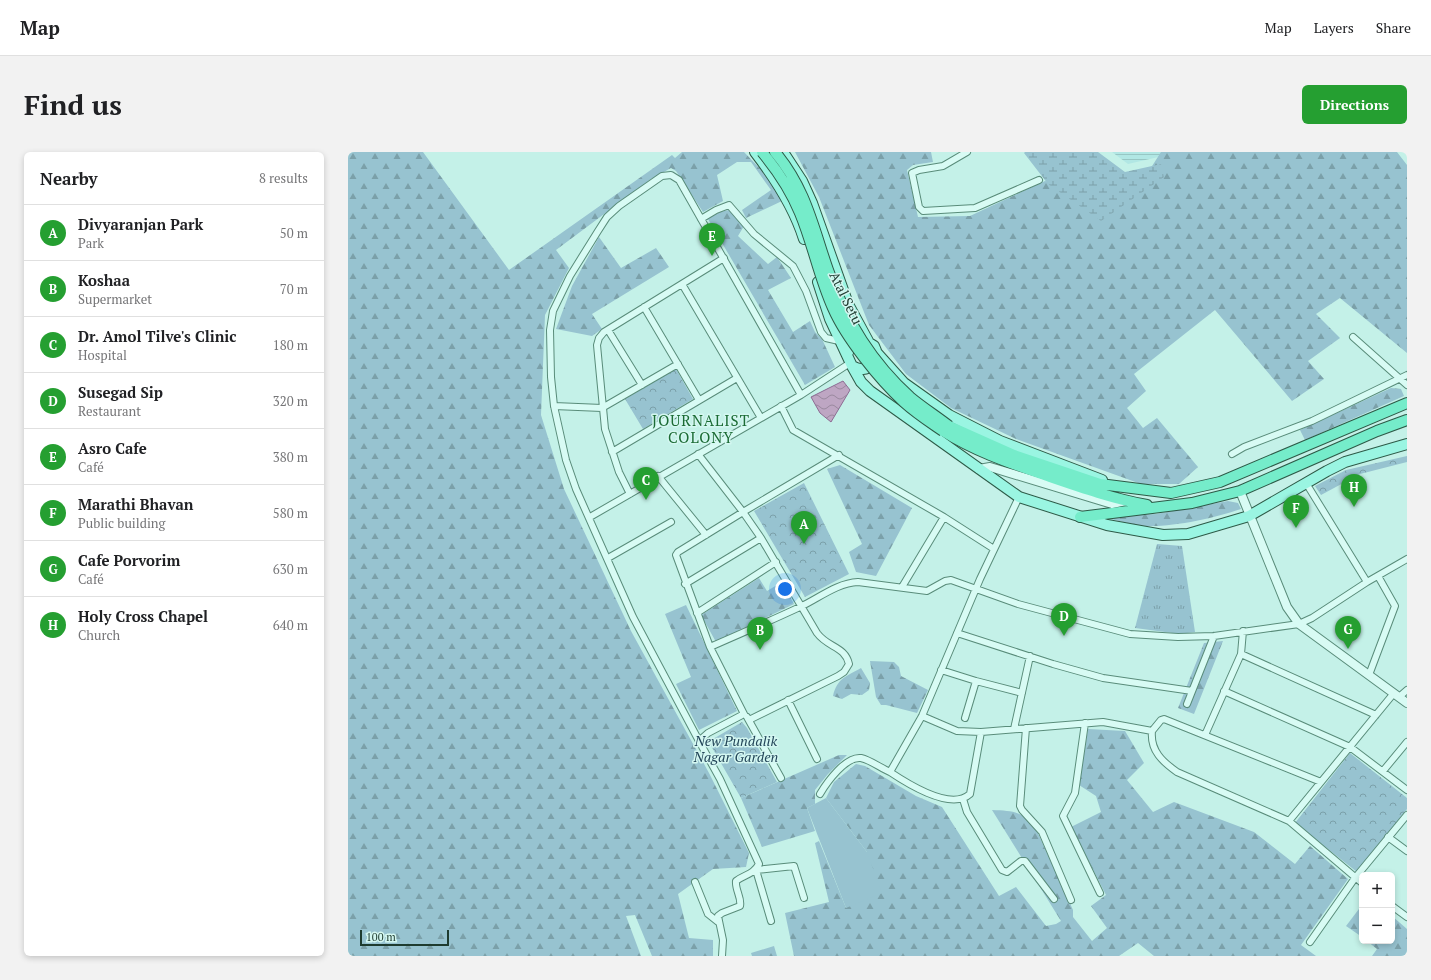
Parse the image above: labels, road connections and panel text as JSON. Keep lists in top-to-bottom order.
{
  "streets": {
    "highway": ["Atal Setu"]
  },
  "districts": ["JOURNALIST COLONY"],
  "parks": ["New Pundalik Nagar Garden"],
  "scale_bar": "100 m",
  "page": {
    "header": "Map",
    "nav": ["Map", "Layers", "Share"],
    "buttons": "Directions",
    "title": "Find us",
    "heading": ["Nearby", "8 results"],
    "list": [
      {
        "mark": "A",
        "name": "Divyaranjan Park",
        "note": "Park",
        "value": "50 m"
      },
      {
        "mark": "B",
        "name": "Koshaa",
        "note": "Supermarket",
        "value": "70 m"
      },
      {
        "mark": "C",
        "name": "Dr. Amol Tilve's Clinic",
        "note": "Hospital",
        "value": "180 m"
      },
      {
        "mark": "D",
        "name": "Susegad Sip",
        "note": "Restaurant",
        "value": "320 m"
      },
      {
        "mark": "E",
        "name": "Asro Cafe",
        "note": "Café",
        "value": "380 m"
      },
      {
        "mark": "F",
        "name": "Marathi Bhavan",
        "note": "Public building",
        "value": "580 m"
      },
      {
        "mark": "G",
        "name": "Cafe Porvorim",
        "note": "Café",
        "value": "630 m"
      },
      {
        "mark": "H",
        "name": "Holy Cross Chapel",
        "note": "Church",
        "value": "640 m"
      }
    ],
    "pins": [
      "E",
      "C",
      "H",
      "F",
      "A",
      "D",
      "G",
      "B"
    ],
    "map_buttons": ["+", "−"],
    "scale": "100 m"
  }
}
